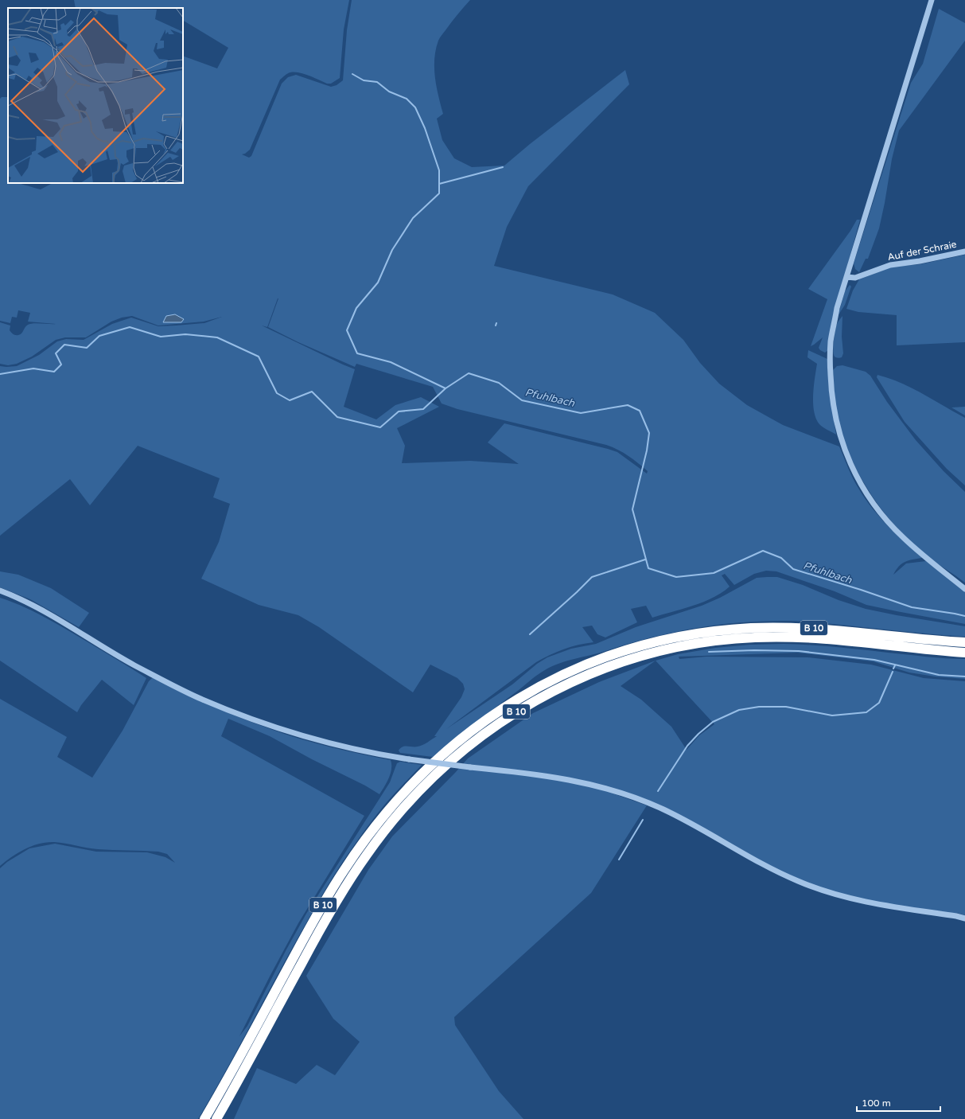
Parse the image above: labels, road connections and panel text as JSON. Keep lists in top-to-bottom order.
{
  "streets": {
    "highway": ["B 10"],
    "street": ["Auf der Schraie"]
  },
  "water": ["Pfuhlbach"],
  "scale_bar": "100 m"
}
